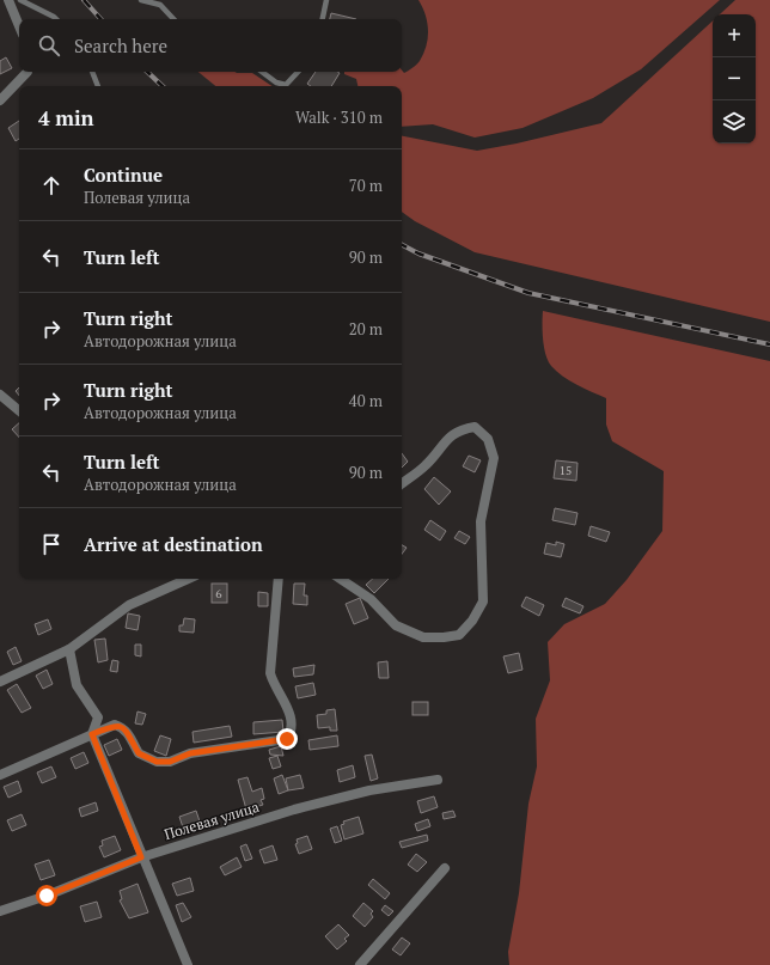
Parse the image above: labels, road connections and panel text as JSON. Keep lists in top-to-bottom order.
{
  "streets": {
    "street": ["Полевая улица"]
  },
  "house_numbers": ["15", "6"],
  "page": {
    "map_buttons": ["+", "−"],
    "search": "Search here",
    "heading": ["4 min", "Walk · 310 m"],
    "list": [
      ["Continue", "Полевая улица", "70 m"],
      ["Turn left", "90 m"],
      ["Turn right", "Автодорожная улица", "20 m"],
      ["Turn right", "Автодорожная улица", "40 m"],
      ["Turn left", "Автодорожная улица", "90 m"],
      "Arrive at destination"
    ]
  }
}
